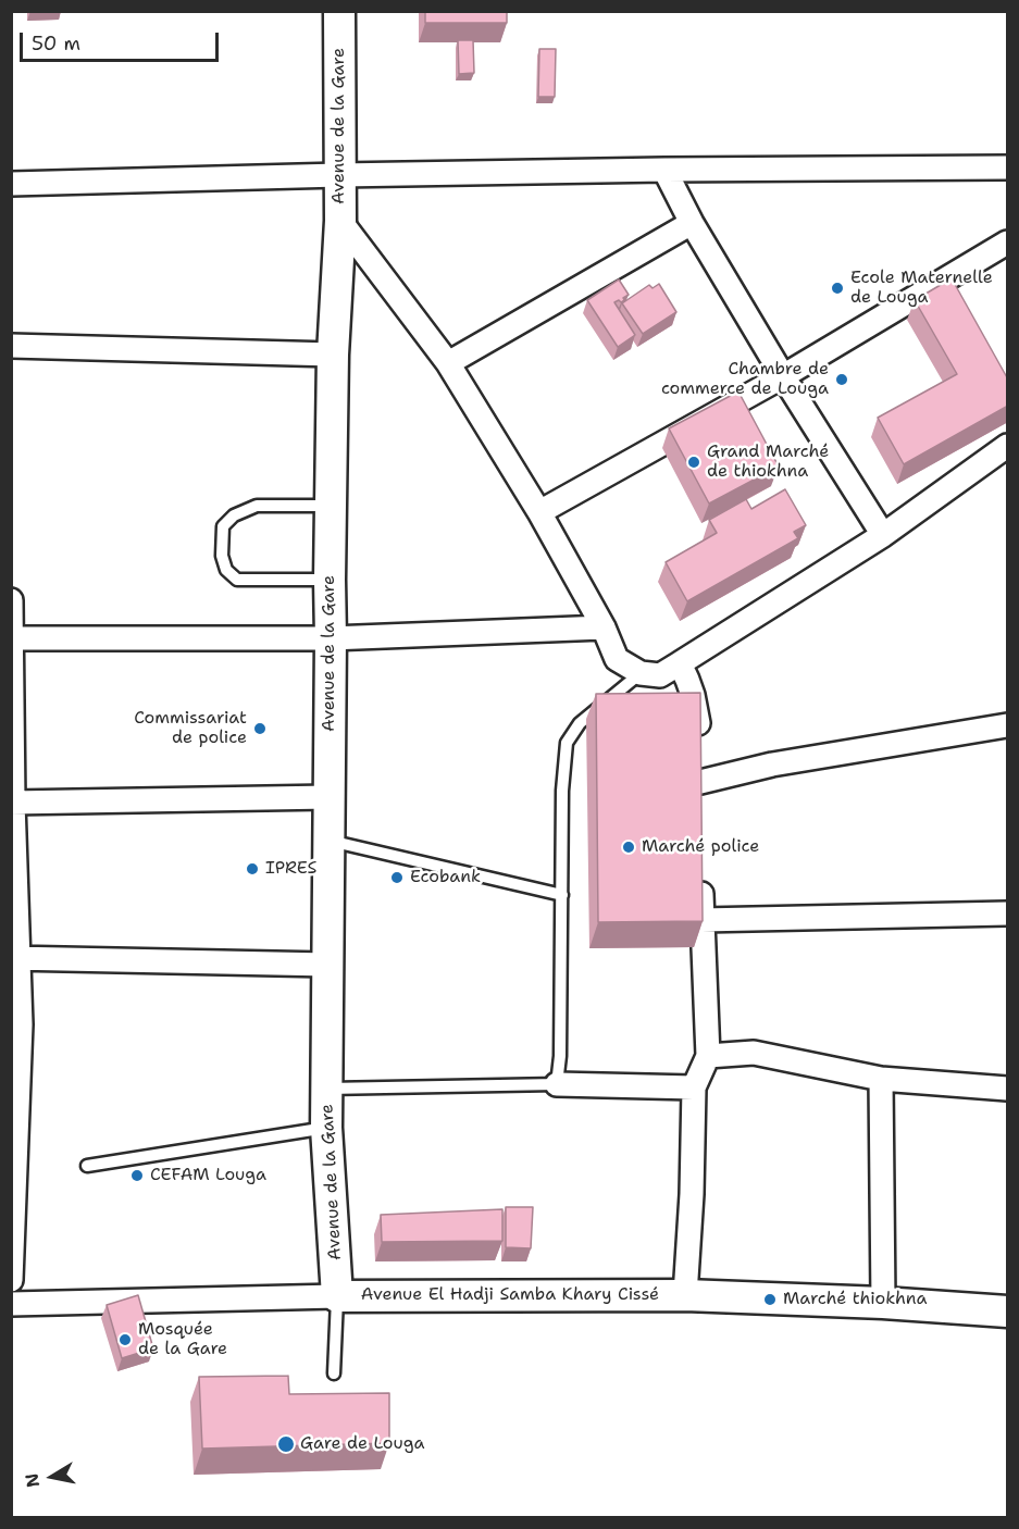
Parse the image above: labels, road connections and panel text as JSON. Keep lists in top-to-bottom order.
{
  "streets": {
    "street": ["Avenue de la Gare", "Avenue El Hadji Samba Khary Cissé"]
  },
  "crossings": [
    ["Avenue de la Gare", "Avenue El Hadji Samba Khary Cissé"]
  ],
  "places": [
    "Ecole Maternelle de Louga",
    "Chambre de commerce de Louga",
    "Grand Marché de thiokhna",
    "Commissariat de police",
    "Marché police",
    "IPRES",
    "Ecobank",
    "CEFAM Louga",
    "Marché thiokhna",
    "Mosquée de la Gare",
    "Gare de Louga"
  ],
  "scale_bar": "50 m",
  "north": "left"
}
